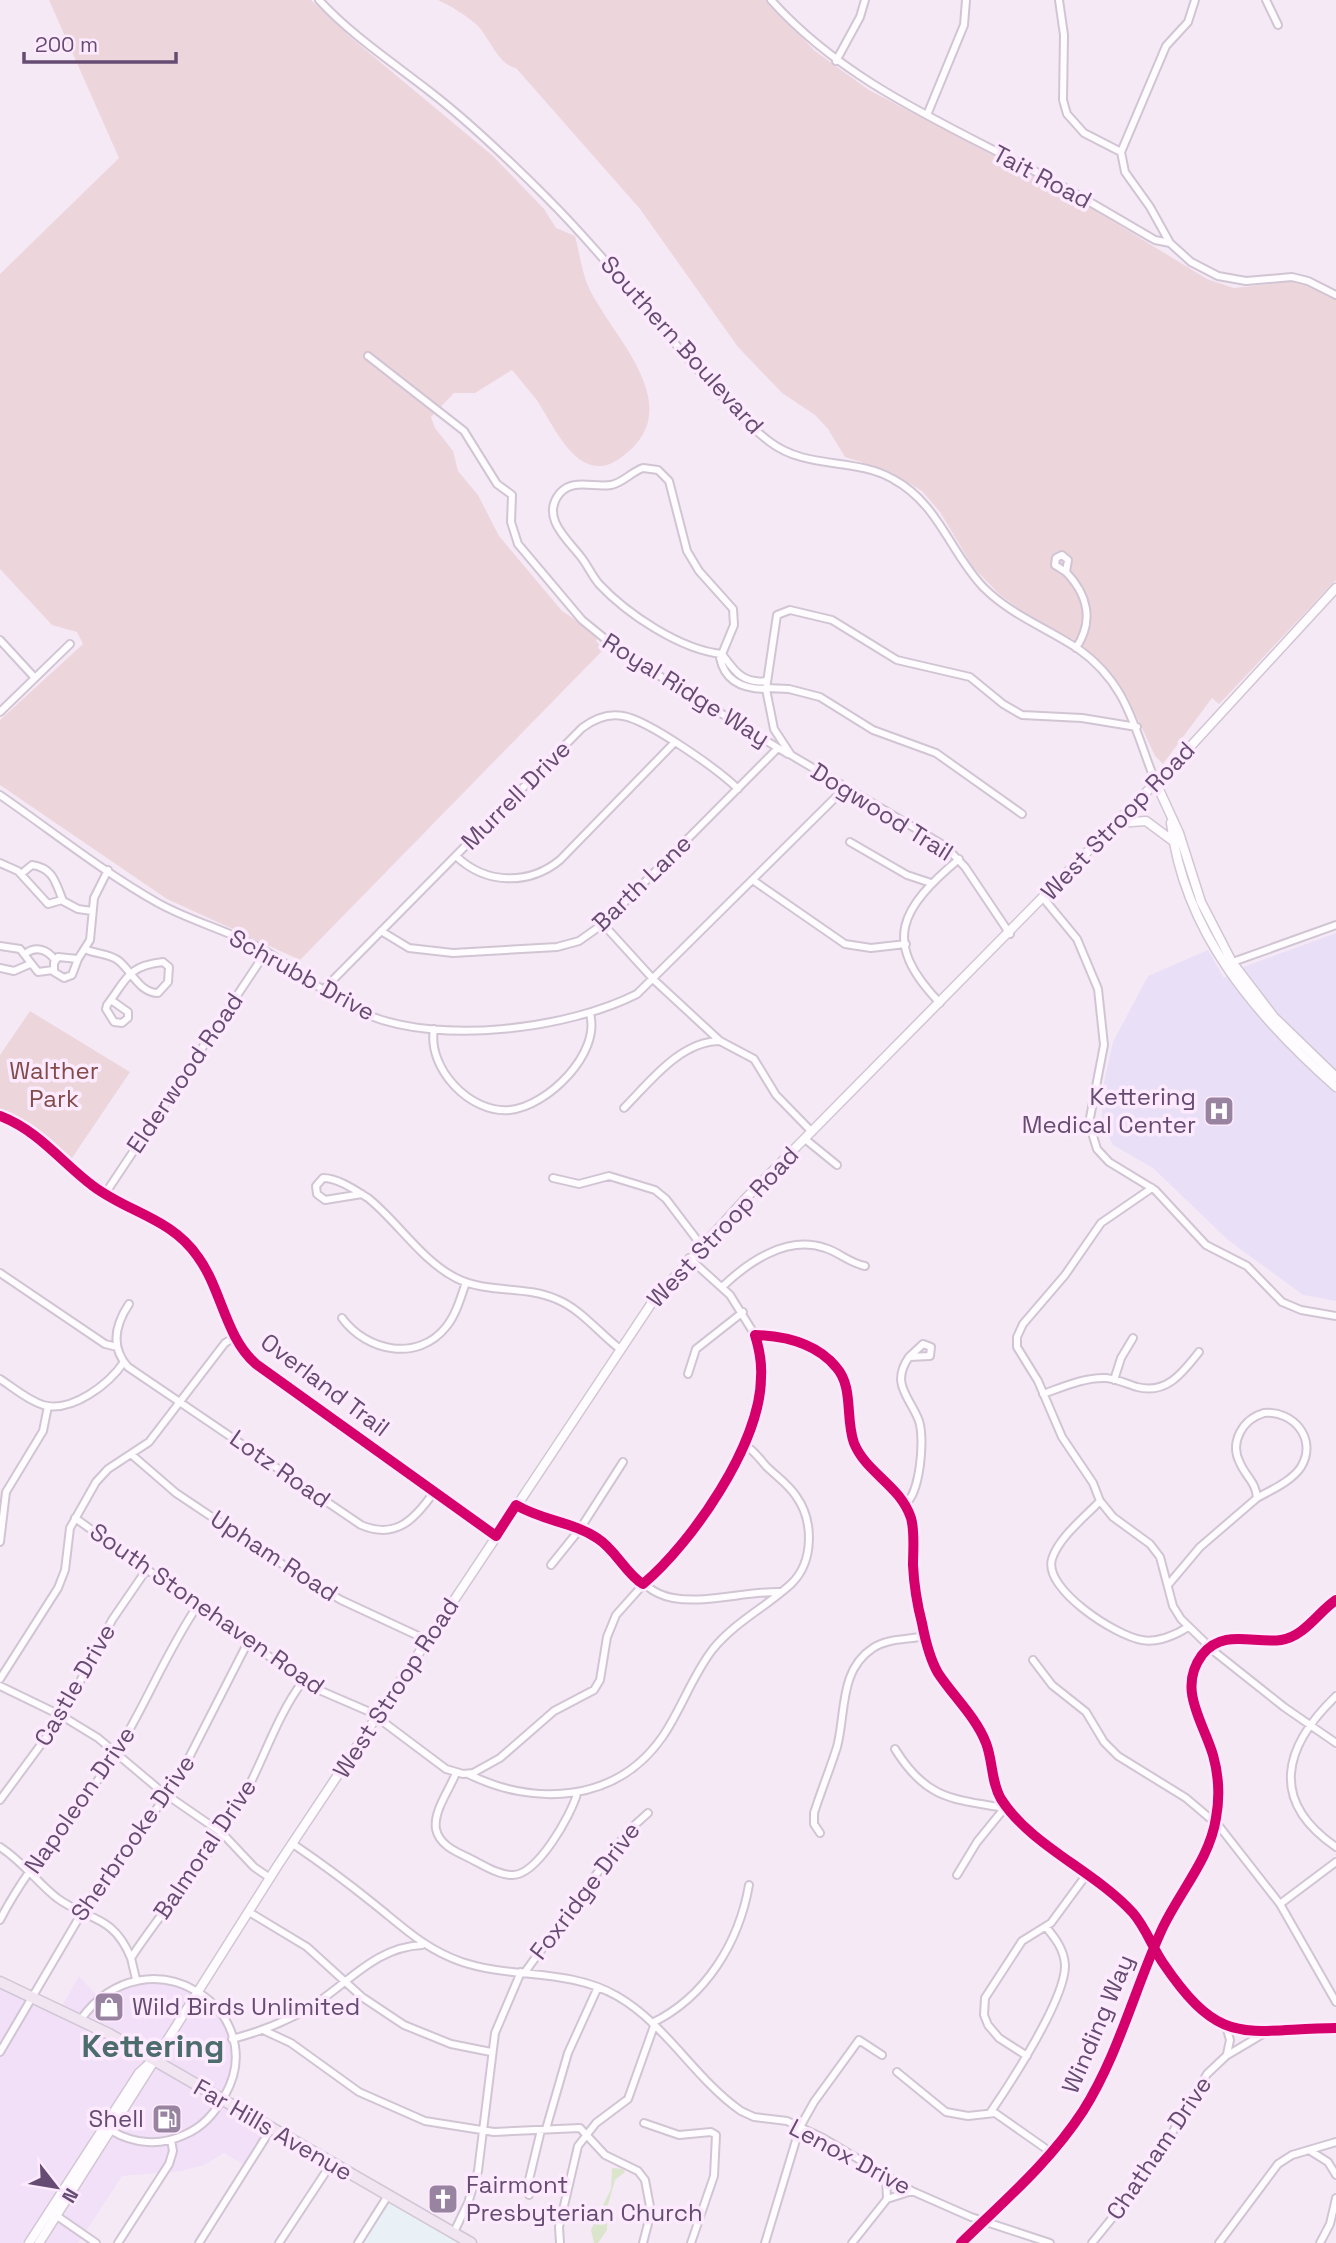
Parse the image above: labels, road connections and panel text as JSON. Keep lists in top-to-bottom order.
{
  "streets": {
    "main road": ["Southern Boulevard", "West Stroop Road", "Far Hills Avenue"],
    "street": [
      "Tait Road",
      "Royal Ridge Way",
      "Murrell Drive",
      "Dogwood Trail",
      "Barth Lane",
      "Schrubb Drive",
      "Elderwood Road",
      "Overland Trail",
      "Lotz Road",
      "Upham Road",
      "South Stonehaven Road",
      "Castle Drive",
      "Napoleon Drive",
      "Sherbrooke Drive",
      "Balmoral Drive",
      "Foxridge Drive",
      "Winding Way",
      "Chatham Drive",
      "Lenox Drive"
    ]
  },
  "crossings": [
    ["Southern Boulevard", "Dogwood Trail"],
    ["Southern Boulevard", "West Stroop Road"],
    ["Royal Ridge Way", "Dogwood Trail"],
    ["Royal Ridge Way", "Barth Lane"],
    ["Murrell Drive", "Barth Lane"],
    ["Murrell Drive", "Schrubb Drive"],
    ["Dogwood Trail", "West Stroop Road"],
    ["Dogwood Trail", "Schrubb Drive"],
    ["West Stroop Road", "Overland Trail"],
    ["West Stroop Road", "Upham Road"],
    ["West Stroop Road", "South Stonehaven Road"],
    ["West Stroop Road", "Far Hills Avenue"],
    ["West Stroop Road", "Lenox Drive"],
    ["Schrubb Drive", "Elderwood Road"],
    ["Elderwood Road", "Overland Trail"],
    ["Overland Trail", "Lotz Road"],
    ["South Stonehaven Road", "Castle Drive"],
    ["South Stonehaven Road", "Napoleon Drive"],
    ["South Stonehaven Road", "Sherbrooke Drive"],
    ["South Stonehaven Road", "Balmoral Drive"],
    ["Sherbrooke Drive", "Far Hills Avenue"],
    ["Foxridge Drive", "Far Hills Avenue"],
    ["Foxridge Drive", "Lenox Drive"],
    ["Winding Way", "Lenox Drive"]
  ],
  "districts": ["Kettering"],
  "parks": ["Walther Park"],
  "places": {
    "hospital": ["Kettering Medical Center"],
    "shop": ["Wild Birds Unlimited"],
    "fuel station": ["Shell"],
    "church": ["Fairmont Presbyterian Church"]
  },
  "scale_bar": "200 m",
  "north": "bottom right"
}
